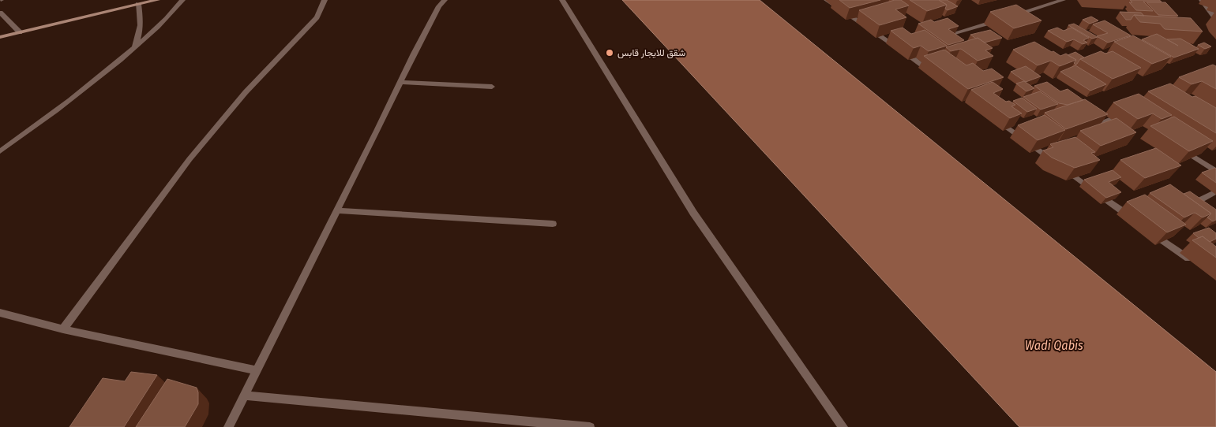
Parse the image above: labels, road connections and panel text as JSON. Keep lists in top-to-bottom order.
{
  "water": ["Wadi Qabis"],
  "places": ["شقق للايجار قابس"]
}
